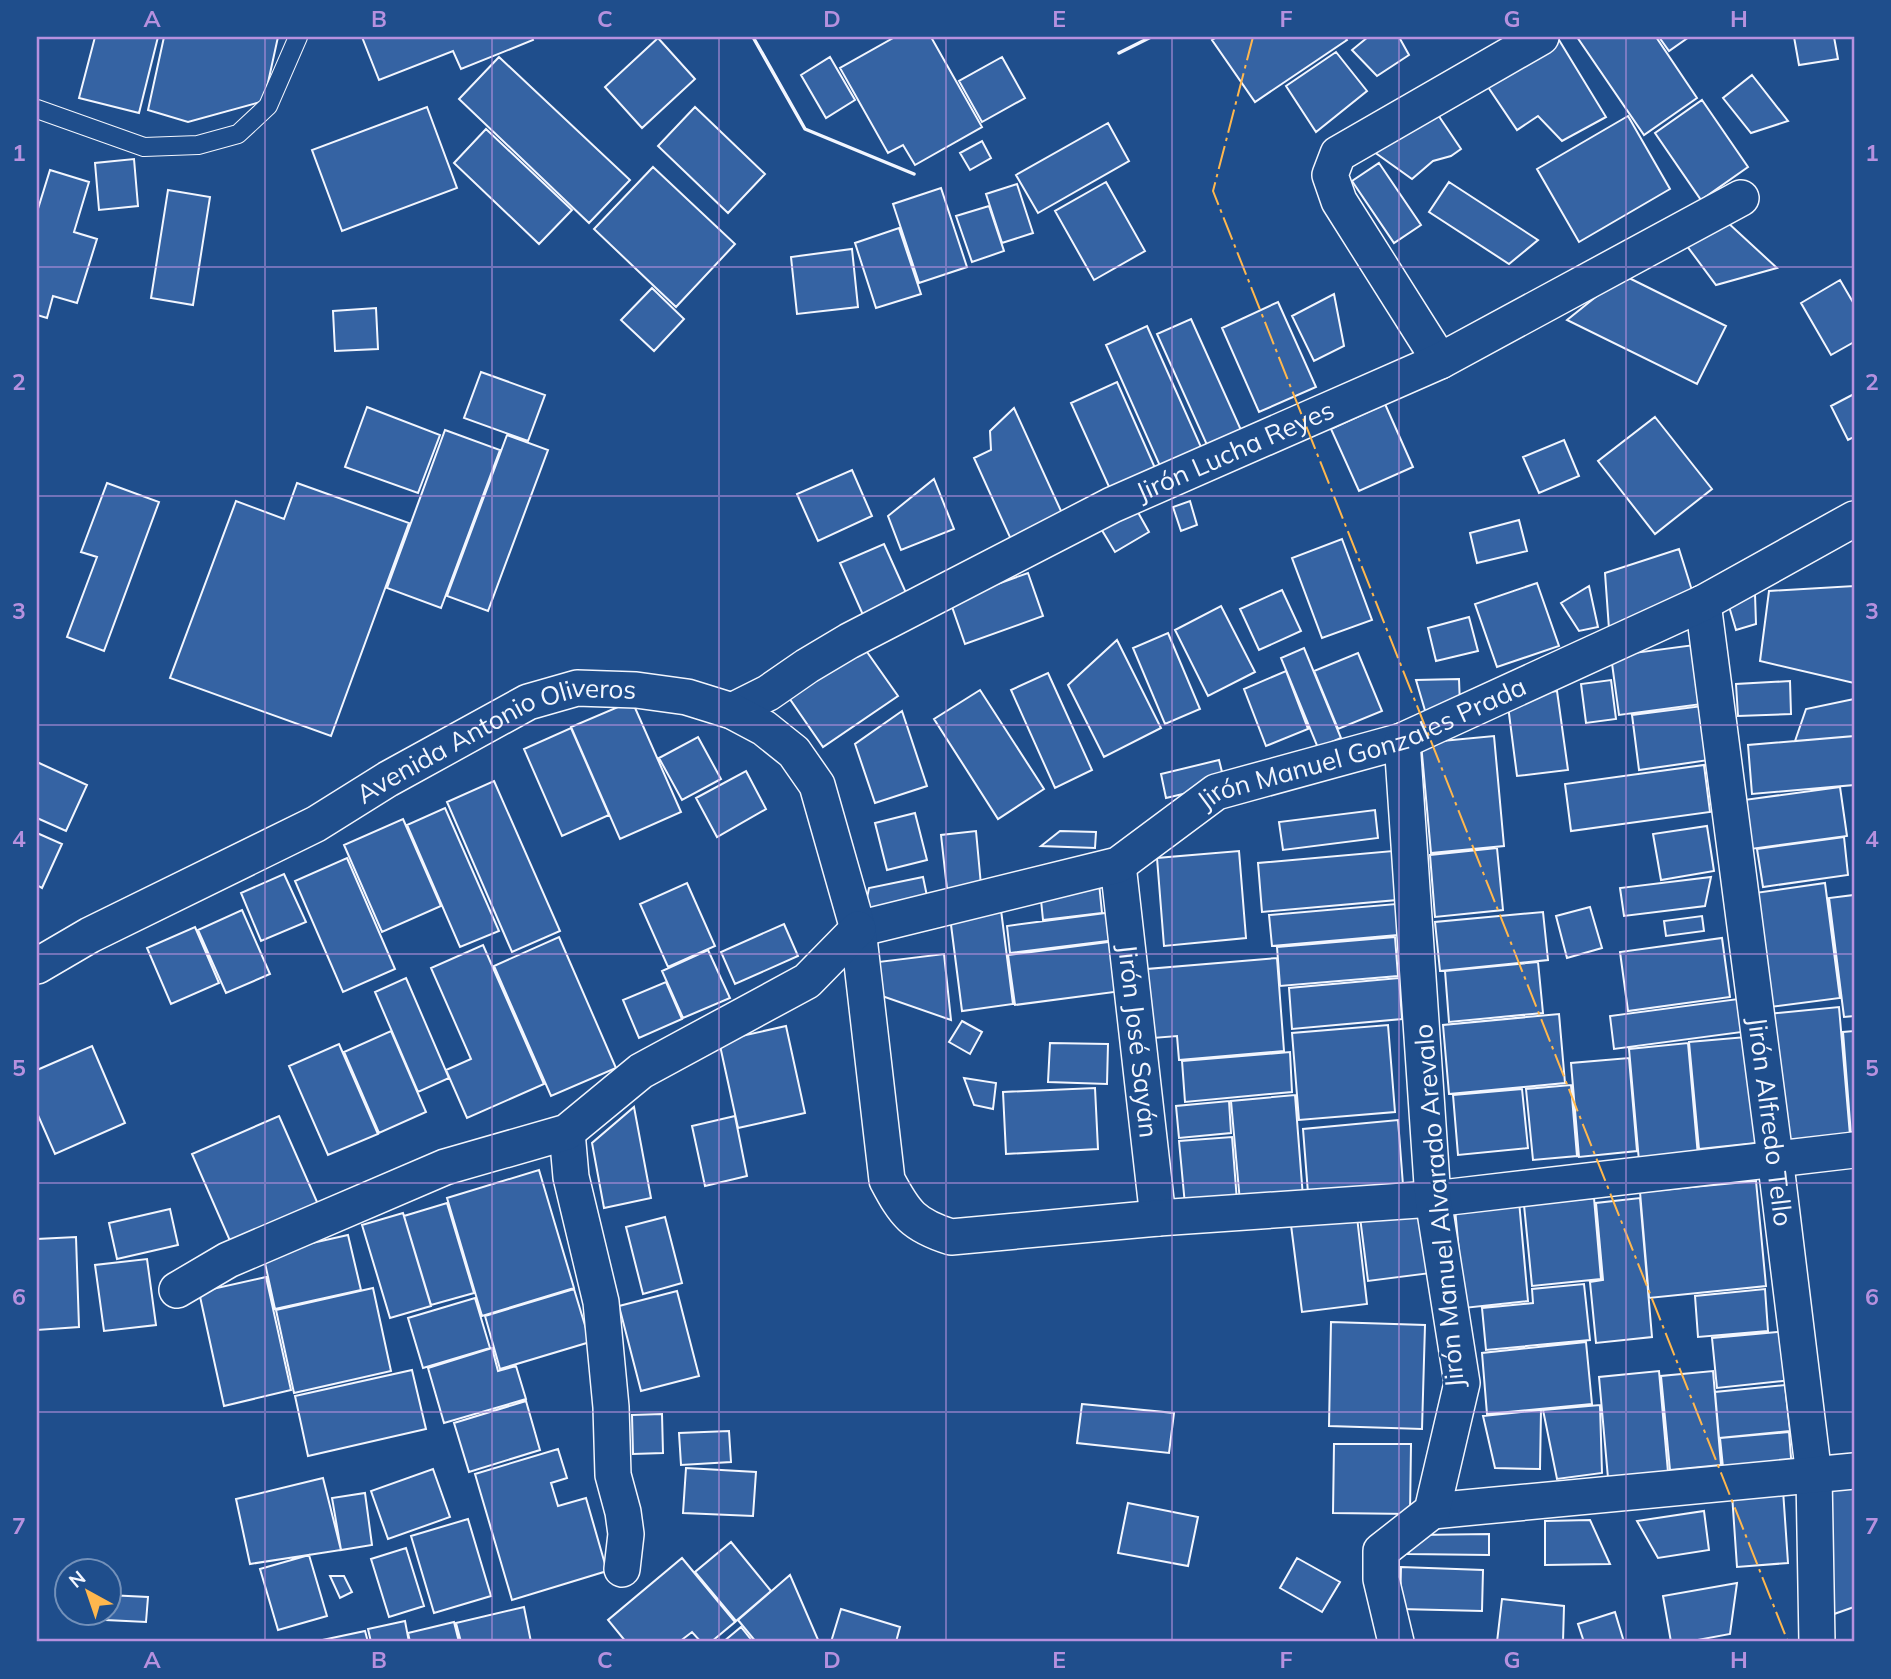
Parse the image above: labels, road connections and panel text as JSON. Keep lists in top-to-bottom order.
{
  "streets": {
    "street": [
      "Jirón Lucha Reyes",
      "Jirón Manuel Gonzales Prada",
      "Avenida Antonio Oliveros",
      "Jirón José Sayán",
      "Jirón Alfredo Tello",
      "Jirón Manuel Alvarado Arevalo"
    ]
  },
  "crossings": [
    ["Jirón Lucha Reyes", "Avenida Antonio Oliveros"],
    ["Jirón Manuel Gonzales Prada", "Avenida Antonio Oliveros"],
    ["Jirón Manuel Gonzales Prada", "Jirón José Sayán"],
    ["Jirón Manuel Gonzales Prada", "Jirón Alfredo Tello"],
    ["Jirón Manuel Gonzales Prada", "Jirón Manuel Alvarado Arevalo"],
    ["Avenida Antonio Oliveros", "Jirón José Sayán"],
    ["Avenida Antonio Oliveros", "Jirón Alfredo Tello"],
    ["Avenida Antonio Oliveros", "Jirón Manuel Alvarado Arevalo"]
  ],
  "north": "top left",
  "grid": {
    "columns": [
      "A",
      "B",
      "C",
      "D",
      "E",
      "F",
      "G",
      "H"
    ],
    "rows": [
      "1",
      "2",
      "3",
      "4",
      "5",
      "6",
      "7"
    ]
  }
}
